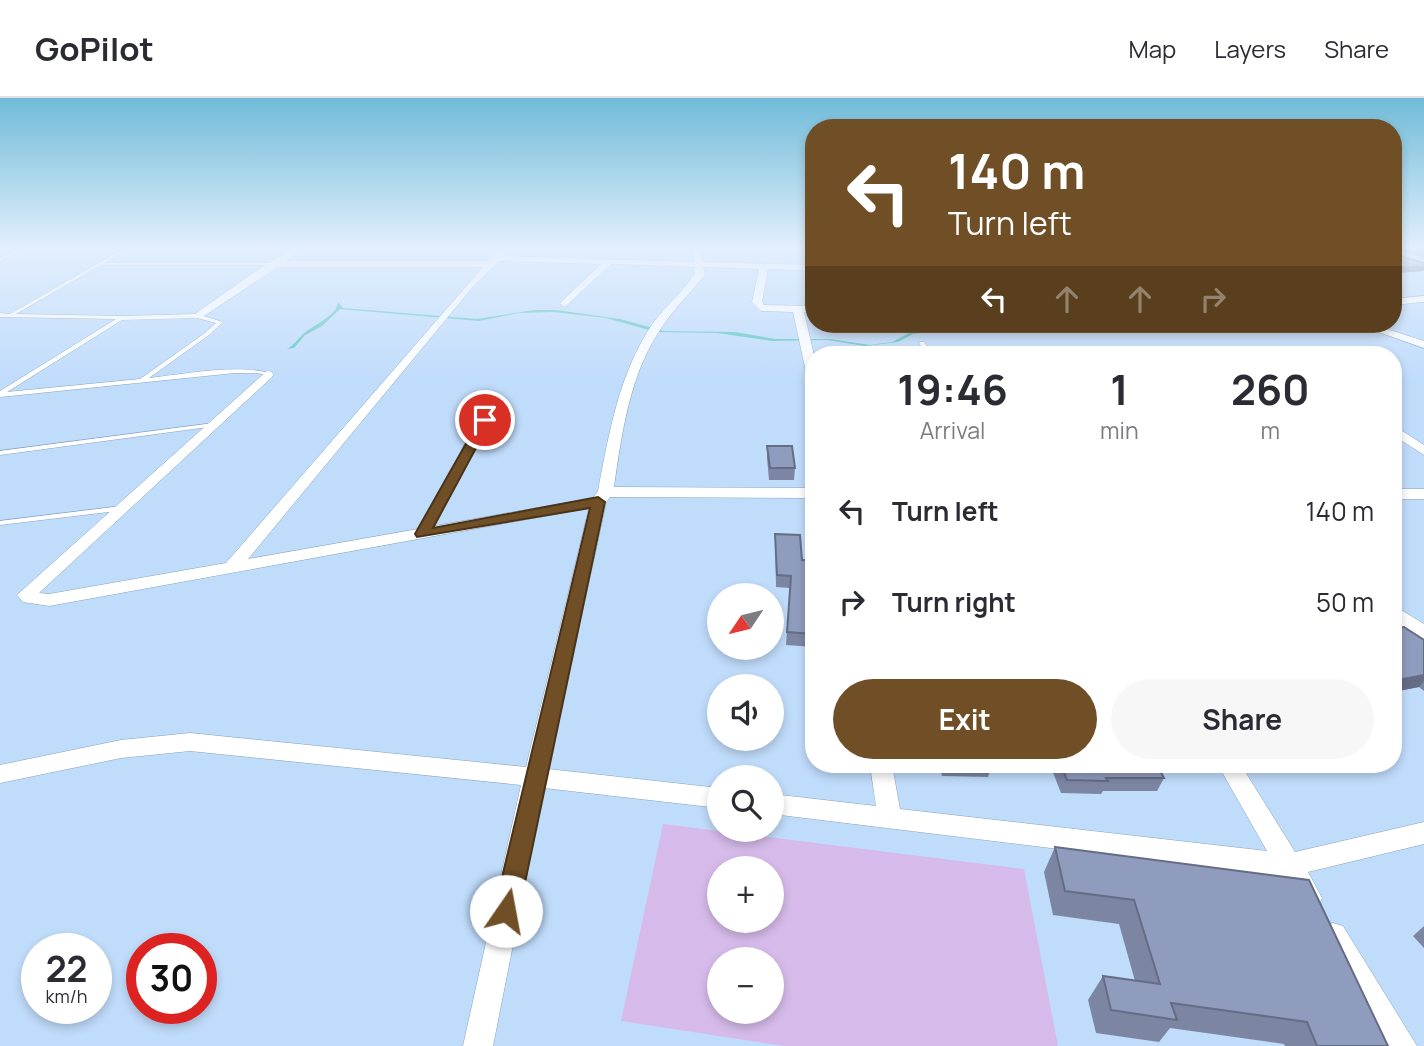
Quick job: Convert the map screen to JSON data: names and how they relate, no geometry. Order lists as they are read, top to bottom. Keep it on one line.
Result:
{"north":"bottom left","page":{"header":"GoPilot","nav":["Map","Layers","Share"],"turn":["140 m","Turn left"],"eta":["19:46","Arrival","1","min","260","m"],"list":[{"name":"Turn left","value":"140 m"},{"name":"Turn right","value":"50 m"}],"map_buttons":["+","−"],"buttons":["Exit","Share"],"speed":"22 km/h","limit":"30"}}
